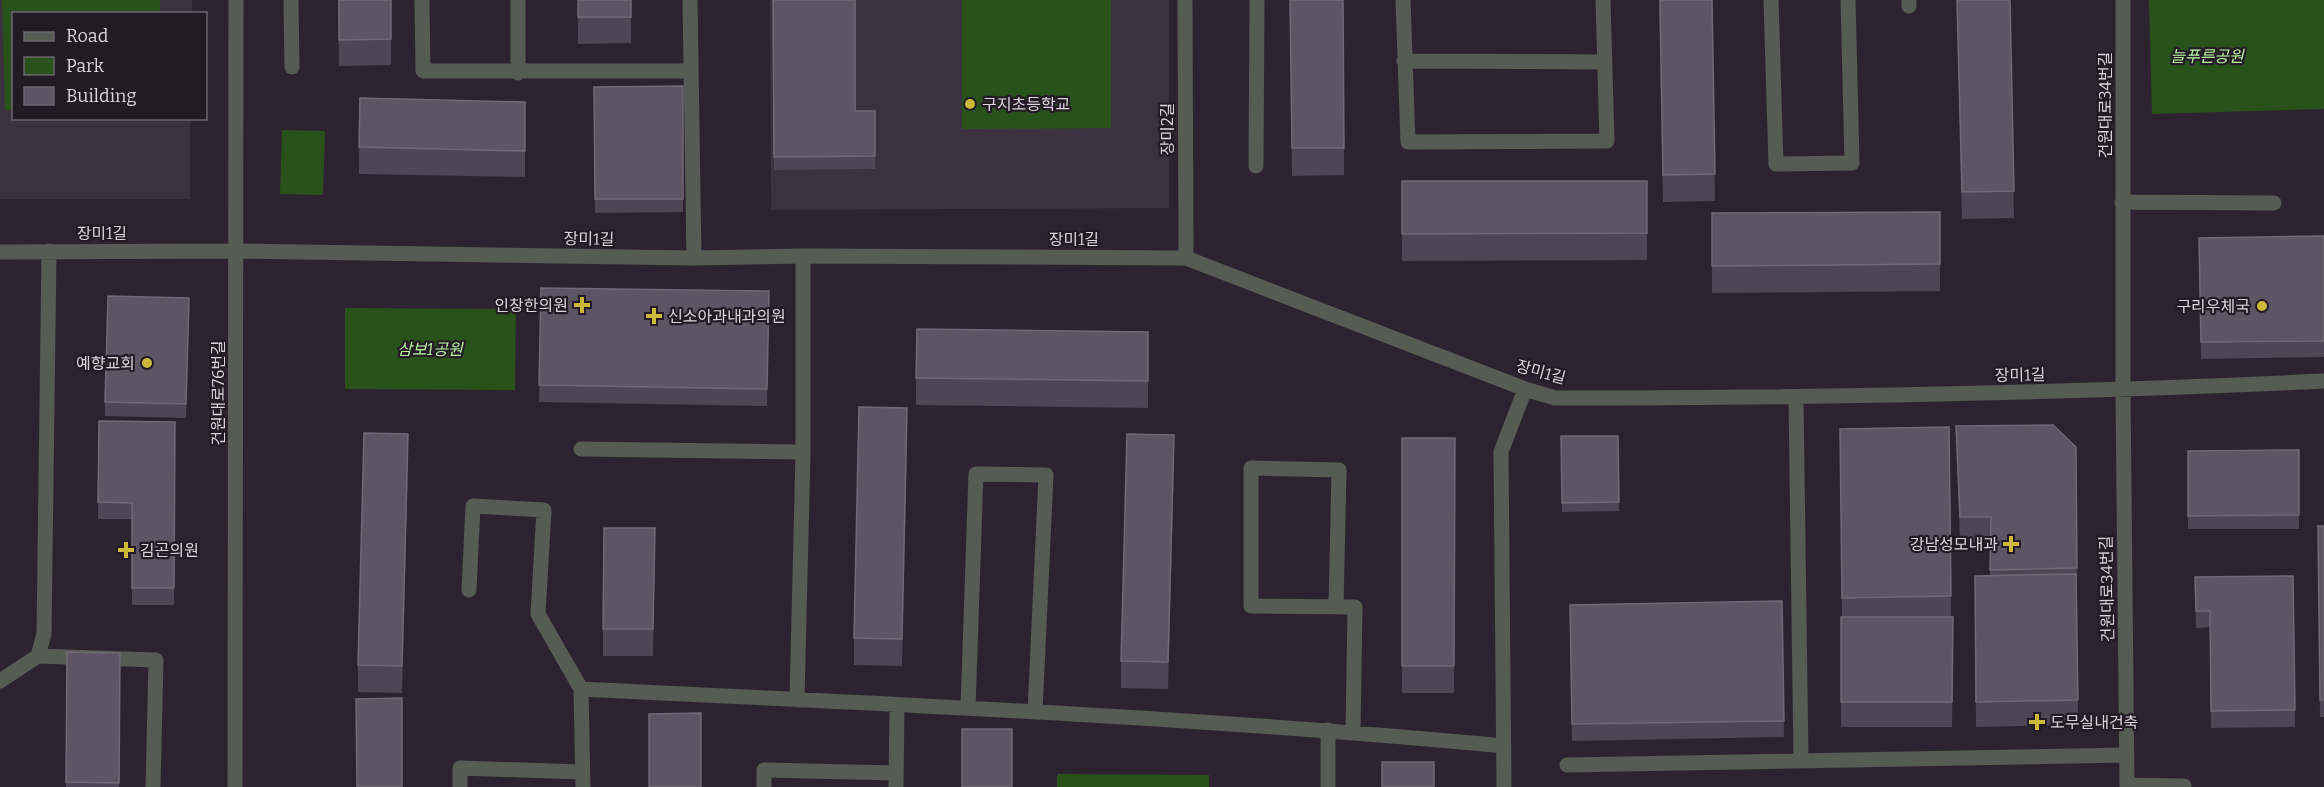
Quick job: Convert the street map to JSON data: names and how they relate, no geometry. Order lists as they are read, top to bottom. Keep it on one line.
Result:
{"streets":{"street":["건원대로34번길","장미2길","장미1길","건원대로76번길"]},"crossings":[["건원대로34번길","장미1길"],["장미2길","장미1길"],["장미1길","건원대로76번길"]],"parks":["늘푸른공원","삼보1공원"],"places":{"other":["구지초등학교","구리우체국","예향교회"],"health":["인창한의원","신소아과내과의원","강남성모내과","김곤의원","도무실내건축"]},"legend":["Road","Park","Building"]}
